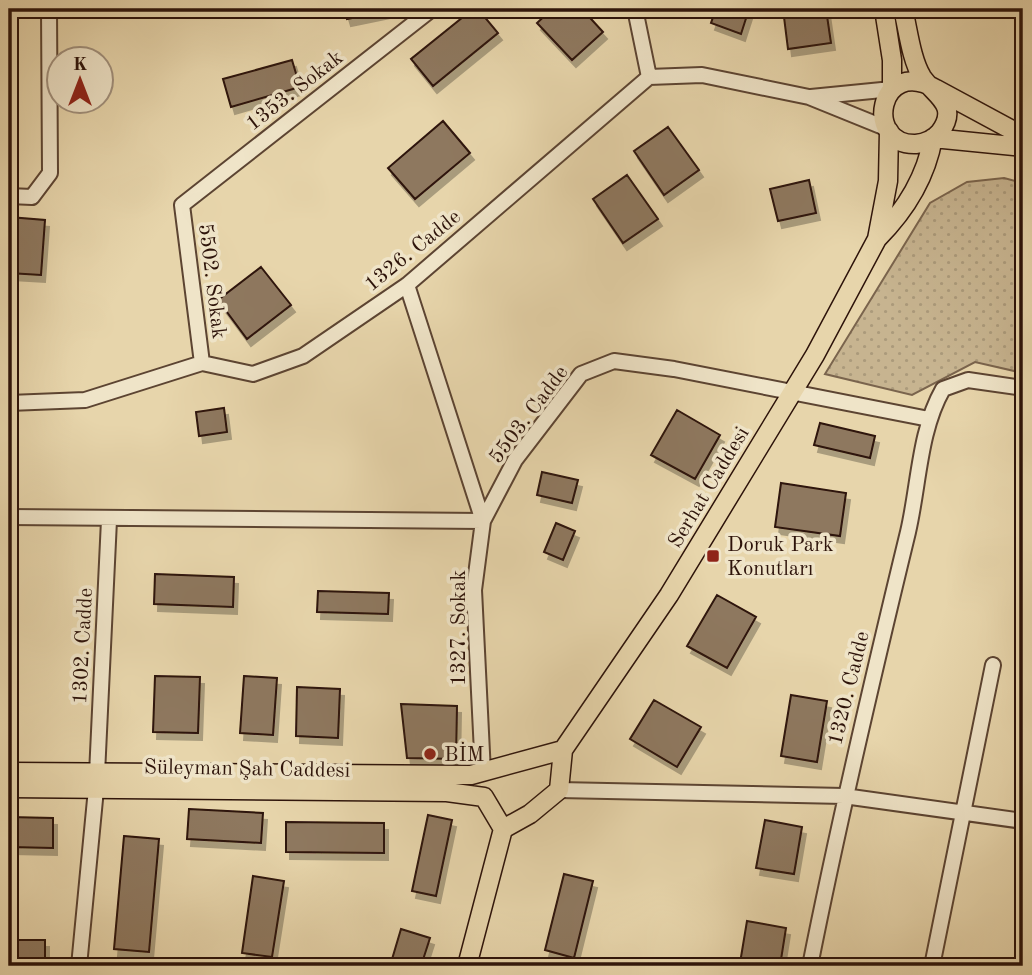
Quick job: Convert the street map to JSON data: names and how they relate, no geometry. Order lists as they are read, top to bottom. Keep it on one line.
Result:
{"streets":{"main road":["Serhat Caddesi","Süleyman Şah Caddesi"],"street":["1353. Sokak","1326. Cadde","5502. Sokak","5503. Cadde","1327. Sokak","1302. Cadde","1320. Cadde"]},"crossings":[["1353. Sokak","5502. Sokak"],["1326. Cadde","5502. Sokak"],["1326. Cadde","1327. Sokak"],["5503. Cadde","Serhat Caddesi"],["5503. Cadde","1327. Sokak"],["5503. Cadde","1320. Cadde"],["1327. Sokak","Süleyman Şah Caddesi"],["1302. Cadde","Süleyman Şah Caddesi"]],"places":{"transit":["Doruk Park Konutları"],"other":["BİM"]},"north":"top"}
